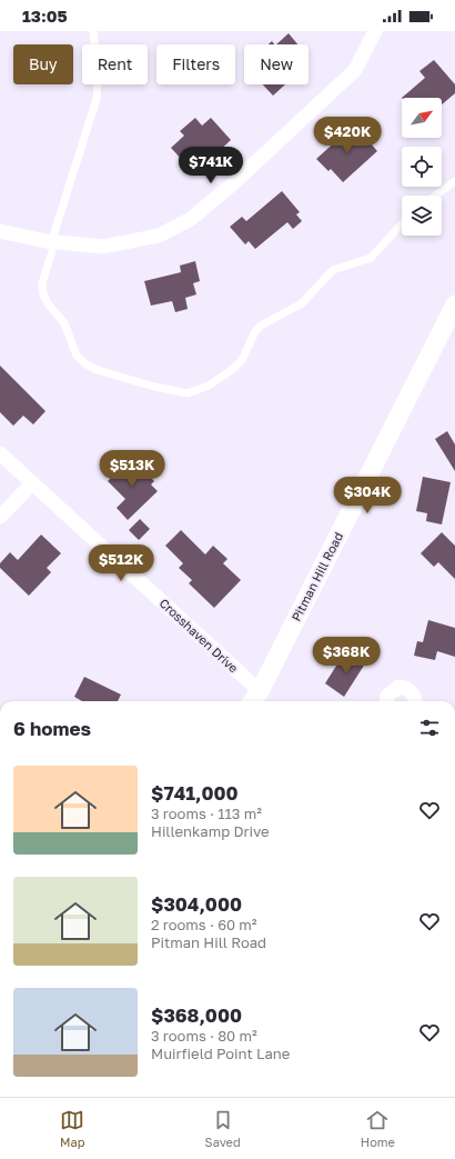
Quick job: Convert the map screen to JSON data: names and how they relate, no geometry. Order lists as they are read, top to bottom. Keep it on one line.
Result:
{"streets":{"street":["Pitman Hill Road","Crosshaven Drive"]},"crossings":[["Pitman Hill Road","Crosshaven Drive"]],"north":"top right","page":{"status":"13:05","chip":["Buy","Rent","Filters","New"],"price":["$420K","$741K","$513K","$304K","$512K","$368K"],"heading":"6 homes","list":[{"name":"$741,000","note":"3 rooms · 113 m² · Hillenkamp Drive"},{"name":"$304,000","note":"2 rooms · 60 m² · Pitman Hill Road"},{"name":"$368,000","note":"3 rooms · 80 m² · Muirfield Point Lane"}],"tabs":["Map","Saved","Home"]}}
